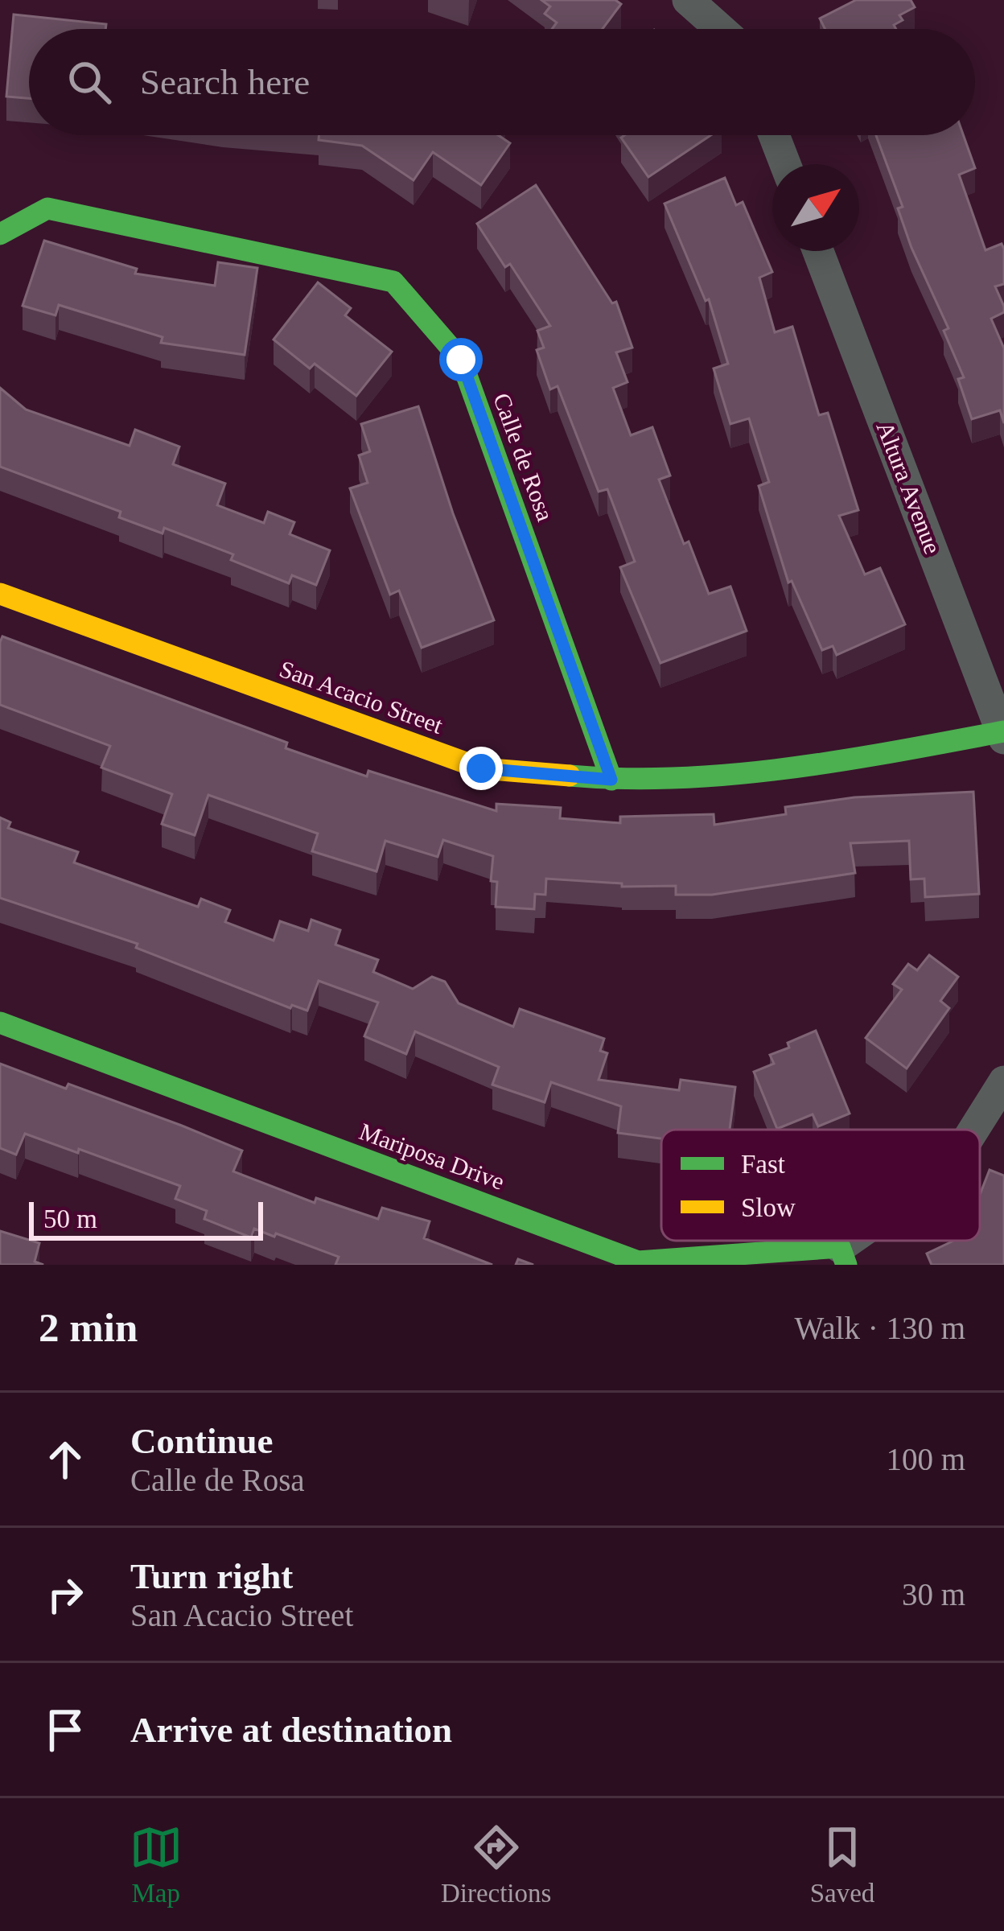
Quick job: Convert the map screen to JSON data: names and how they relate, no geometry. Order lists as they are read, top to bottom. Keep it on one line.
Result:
{"streets":{"street":["Calle de Rosa","Altura Avenue","San Acacio Street","Mariposa Drive"]},"crossings":[["Calle de Rosa","San Acacio Street"],["Altura Avenue","San Acacio Street"]],"legend":["Fast","Slow"],"scale_bar":"50 m","north":"top right","page":{"search":"Search here","scale":"50 m","heading":["2 min","Walk · 130 m"],"list":[["Continue","Calle de Rosa","100 m"],["Turn right","San Acacio Street","30 m"],"Arrive at destination"],"nav":["Map","Directions","Saved"]}}
